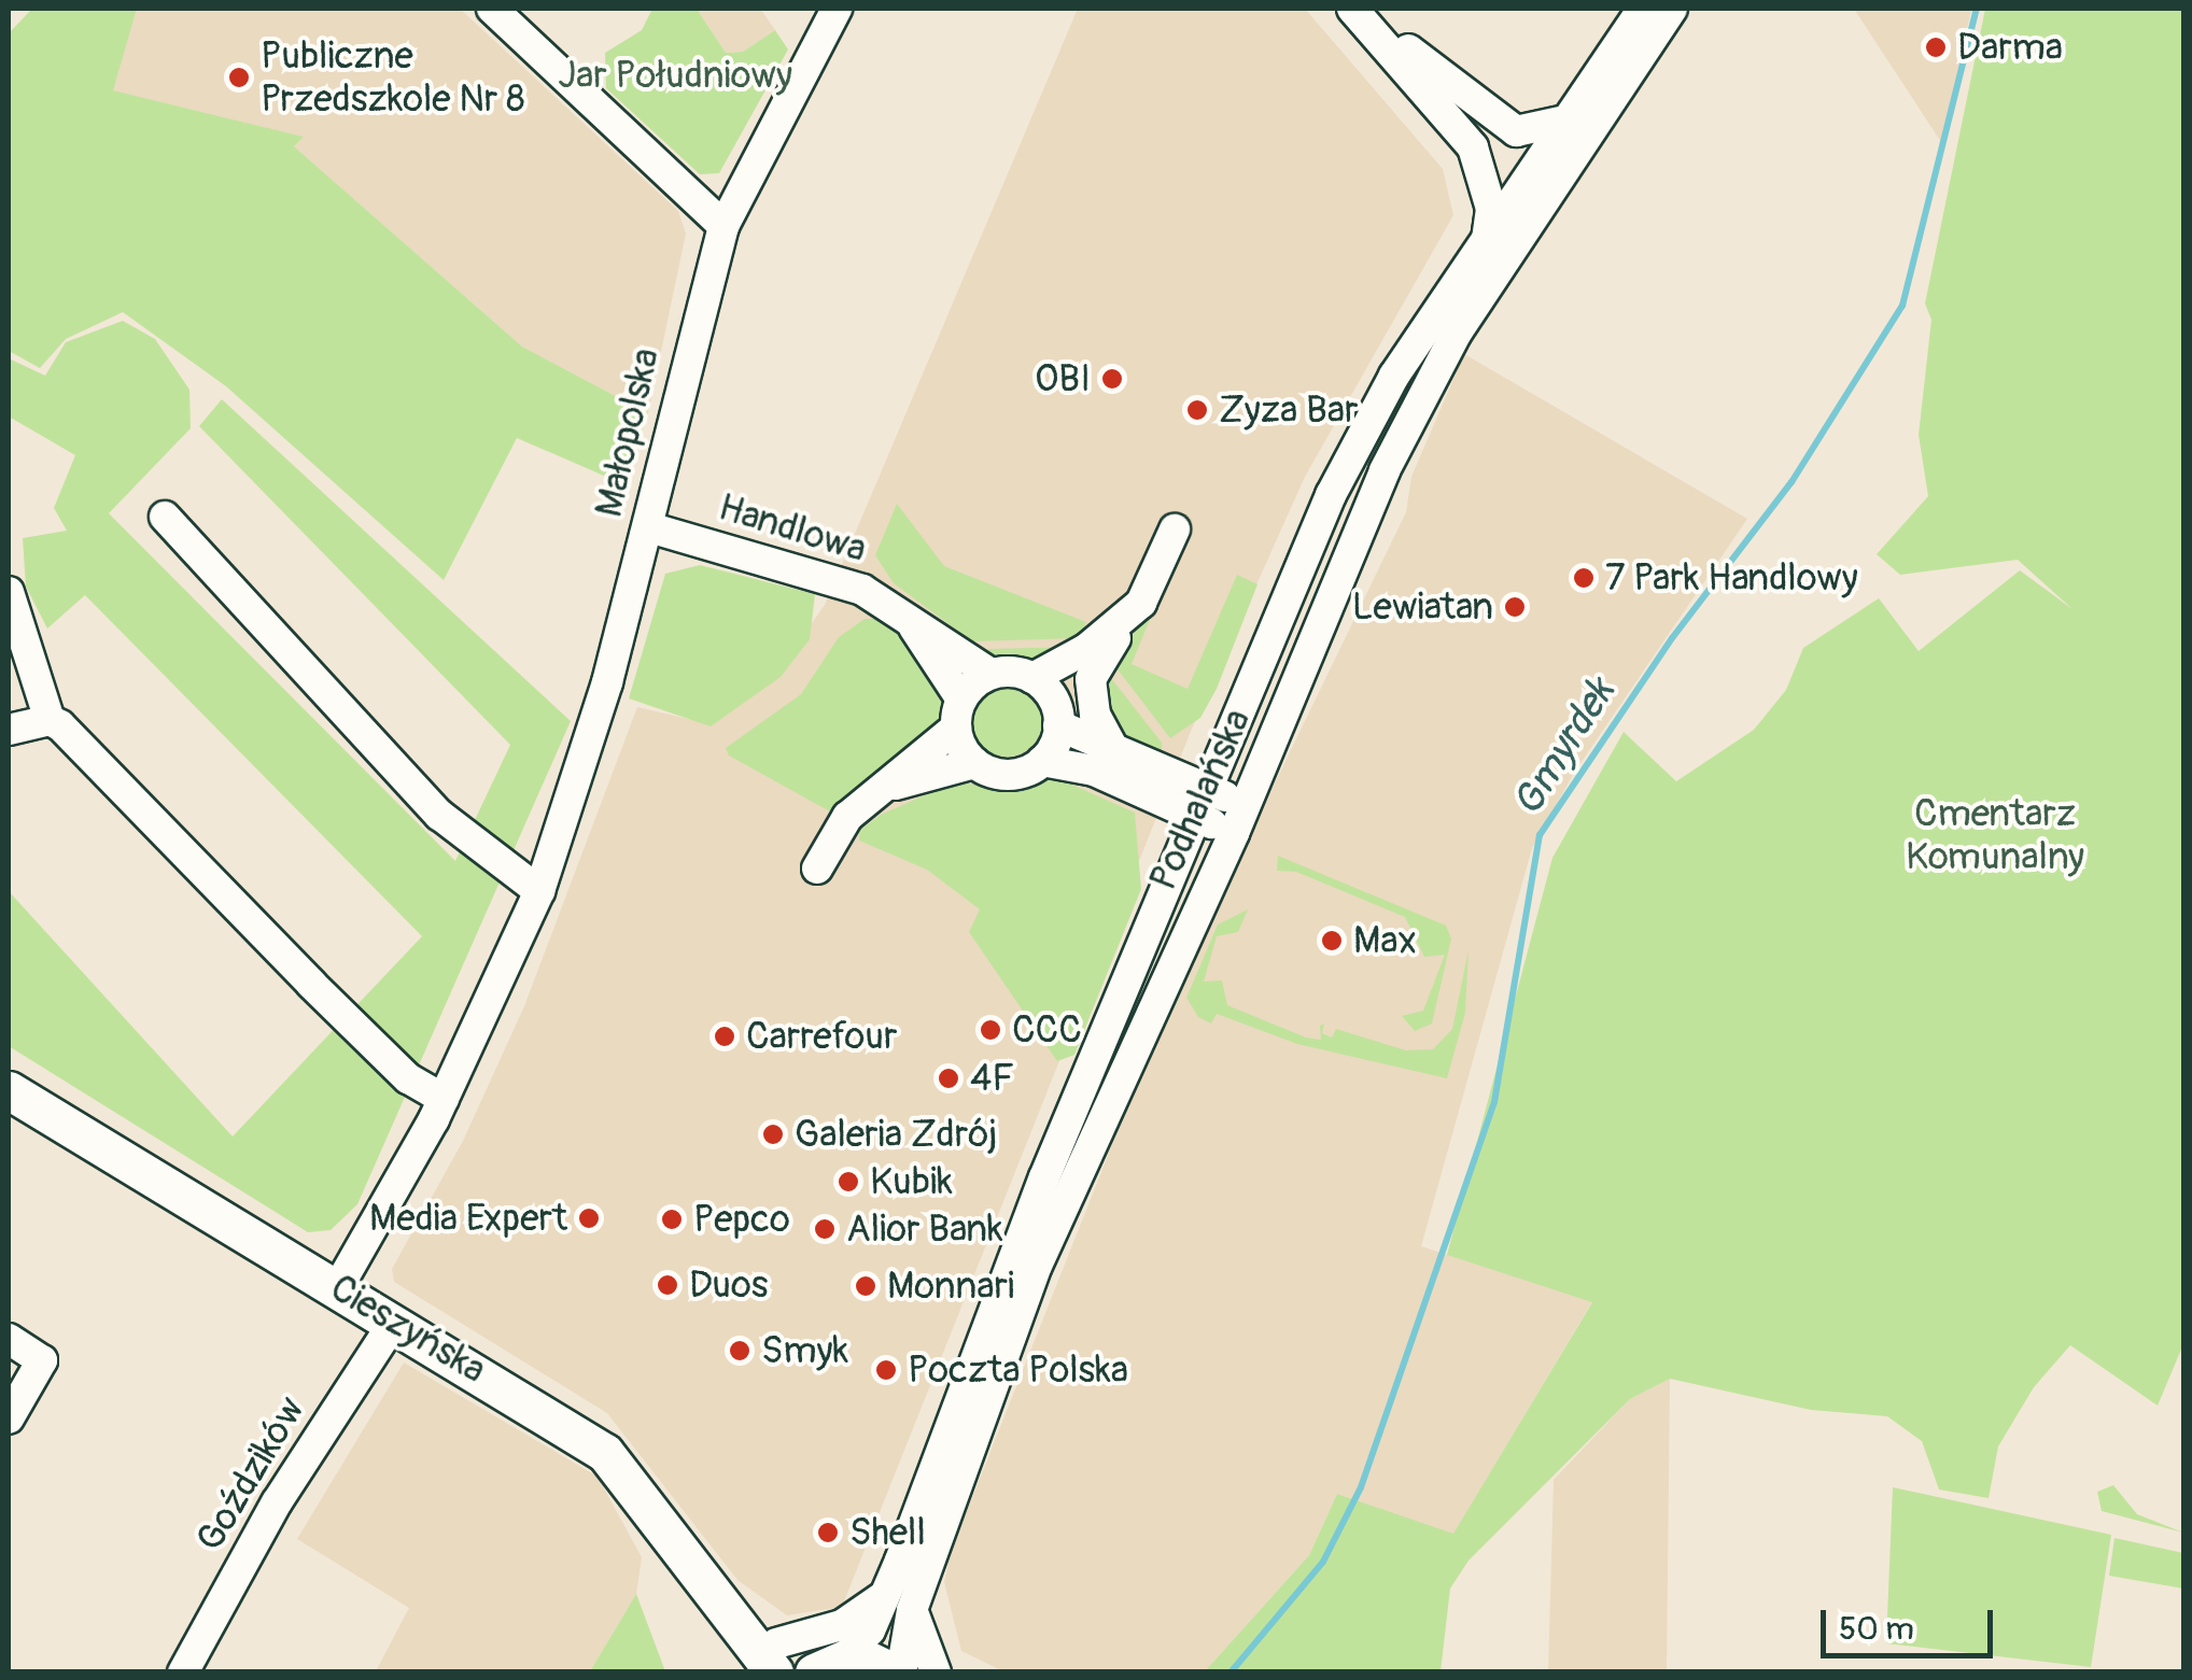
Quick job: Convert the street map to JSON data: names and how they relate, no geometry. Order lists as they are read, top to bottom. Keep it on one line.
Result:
{"streets":{"main road":["Cieszyńska"],"street":["Małopolska","Handlowa","Podhalańska","Goździków"]},"crossings":[["Małopolska","Handlowa"],["Małopolska","Cieszyńska"],["Podhalańska","Cieszyńska"],["Cieszyńska","Goździków"]],"water":["Gmyrdek"],"parks":["Jar Południowy","Cmentarz Komunalny"],"places":["Darma","Publiczne Przedszkole Nr 8","OBI","Zyza Bar","7 Park Handlowy","Lewiatan","Max","CCC","Carrefour","4F","Galeria Zdrój","Kubik","Media Expert","Pepco","Alior Bank","Duos","Monnari","Smyk","Poczta Polska","Shell"],"scale_bar":"50 m"}
